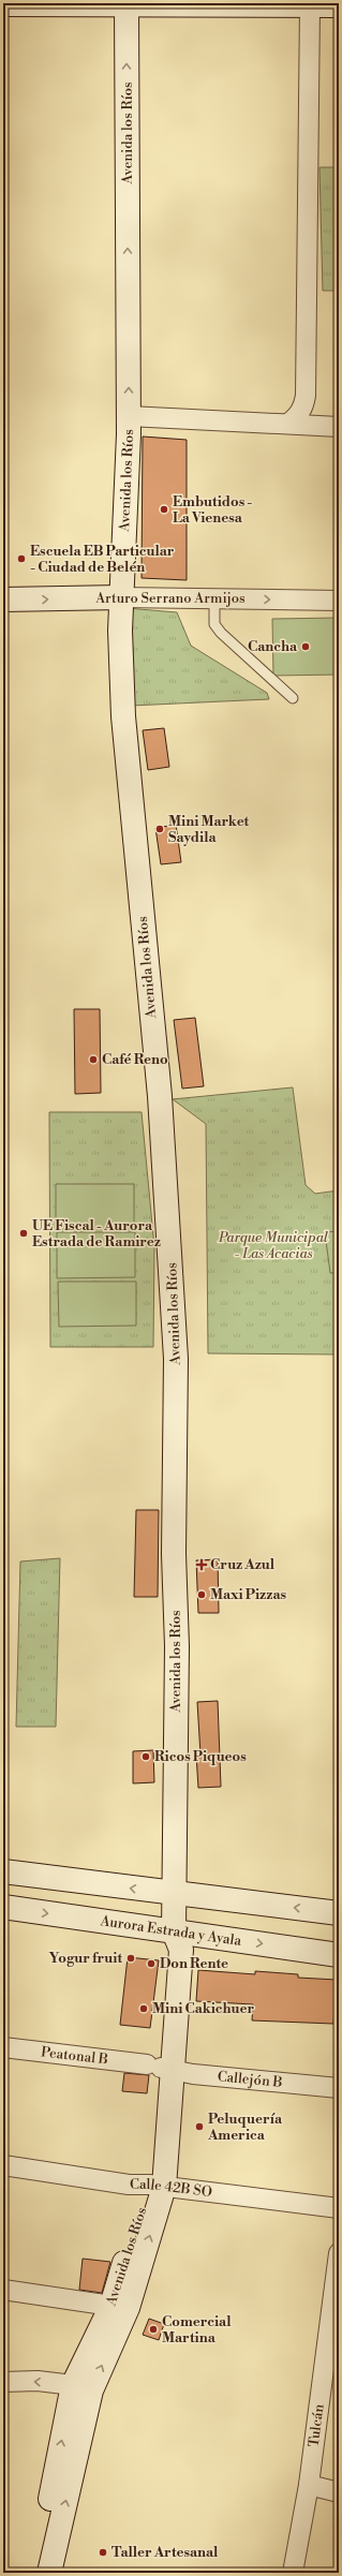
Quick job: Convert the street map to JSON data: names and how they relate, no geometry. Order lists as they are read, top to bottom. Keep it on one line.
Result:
{"streets":{"street":["Avenida los Ríos","Arturo Serrano Armijos","Aurora Estrada y Ayala","Peatonal B","Callejón B","Calle 42B SO","Tulcán"]},"crossings":[["Avenida los Ríos","Arturo Serrano Armijos"],["Avenida los Ríos","Aurora Estrada y Ayala"],["Avenida los Ríos","Peatonal B"],["Avenida los Ríos","Callejón B"],["Avenida los Ríos","Calle 42B SO"],["Peatonal B","Callejón B"]],"one_way":["Arturo Serrano Armijos"],"parks":["Parque Municipal - Las Acacias"],"places":{"other":["Embutidos - La Vienesa","Escuela EB Particular - Ciudad de Belén","Cancha","Mini Market Saydila","Café Reno","UE Fiscal - Aurora Estrada de Ramirez","Maxi Pizzas","Ricos Piqueos","Yogur fruit","Don Rente","Mini Cakichuer","Peluquería America","Comercial Martina","Taller Artesanal"],"health":["Cruz Azul"]}}
